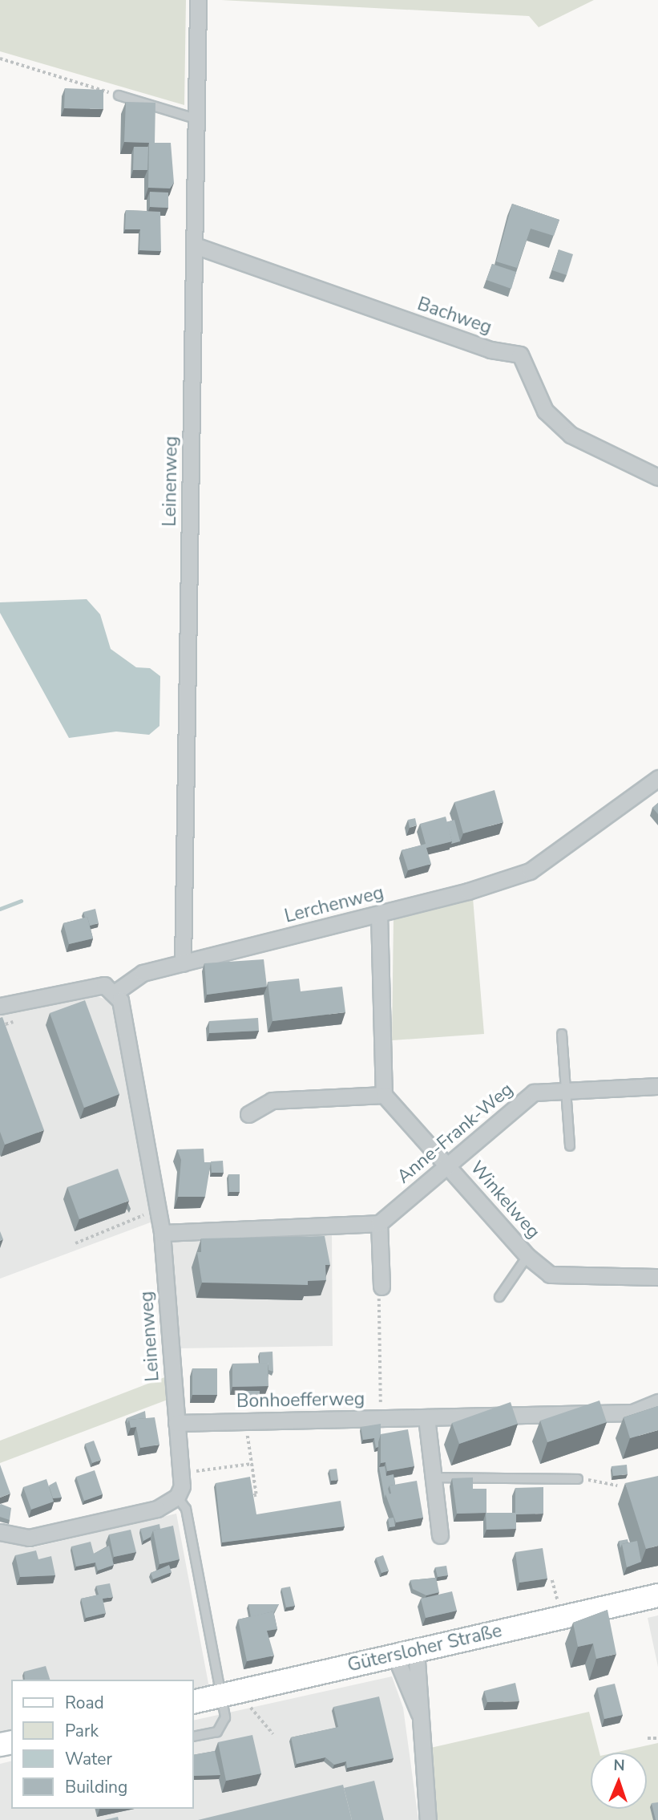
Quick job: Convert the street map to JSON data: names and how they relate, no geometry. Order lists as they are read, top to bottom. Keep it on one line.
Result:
{"streets":{"main road":["Gütersloher Straße"],"street":["Bachweg","Leinenweg","Lerchenweg","Anne-Frank-Weg","Winkelweg","Bonhoefferweg"]},"crossings":[["Bachweg","Leinenweg"],["Leinenweg","Lerchenweg"],["Leinenweg","Bonhoefferweg"],["Anne-Frank-Weg","Winkelweg"]],"legend":["Road","Park","Water","Building"],"north":"top"}
